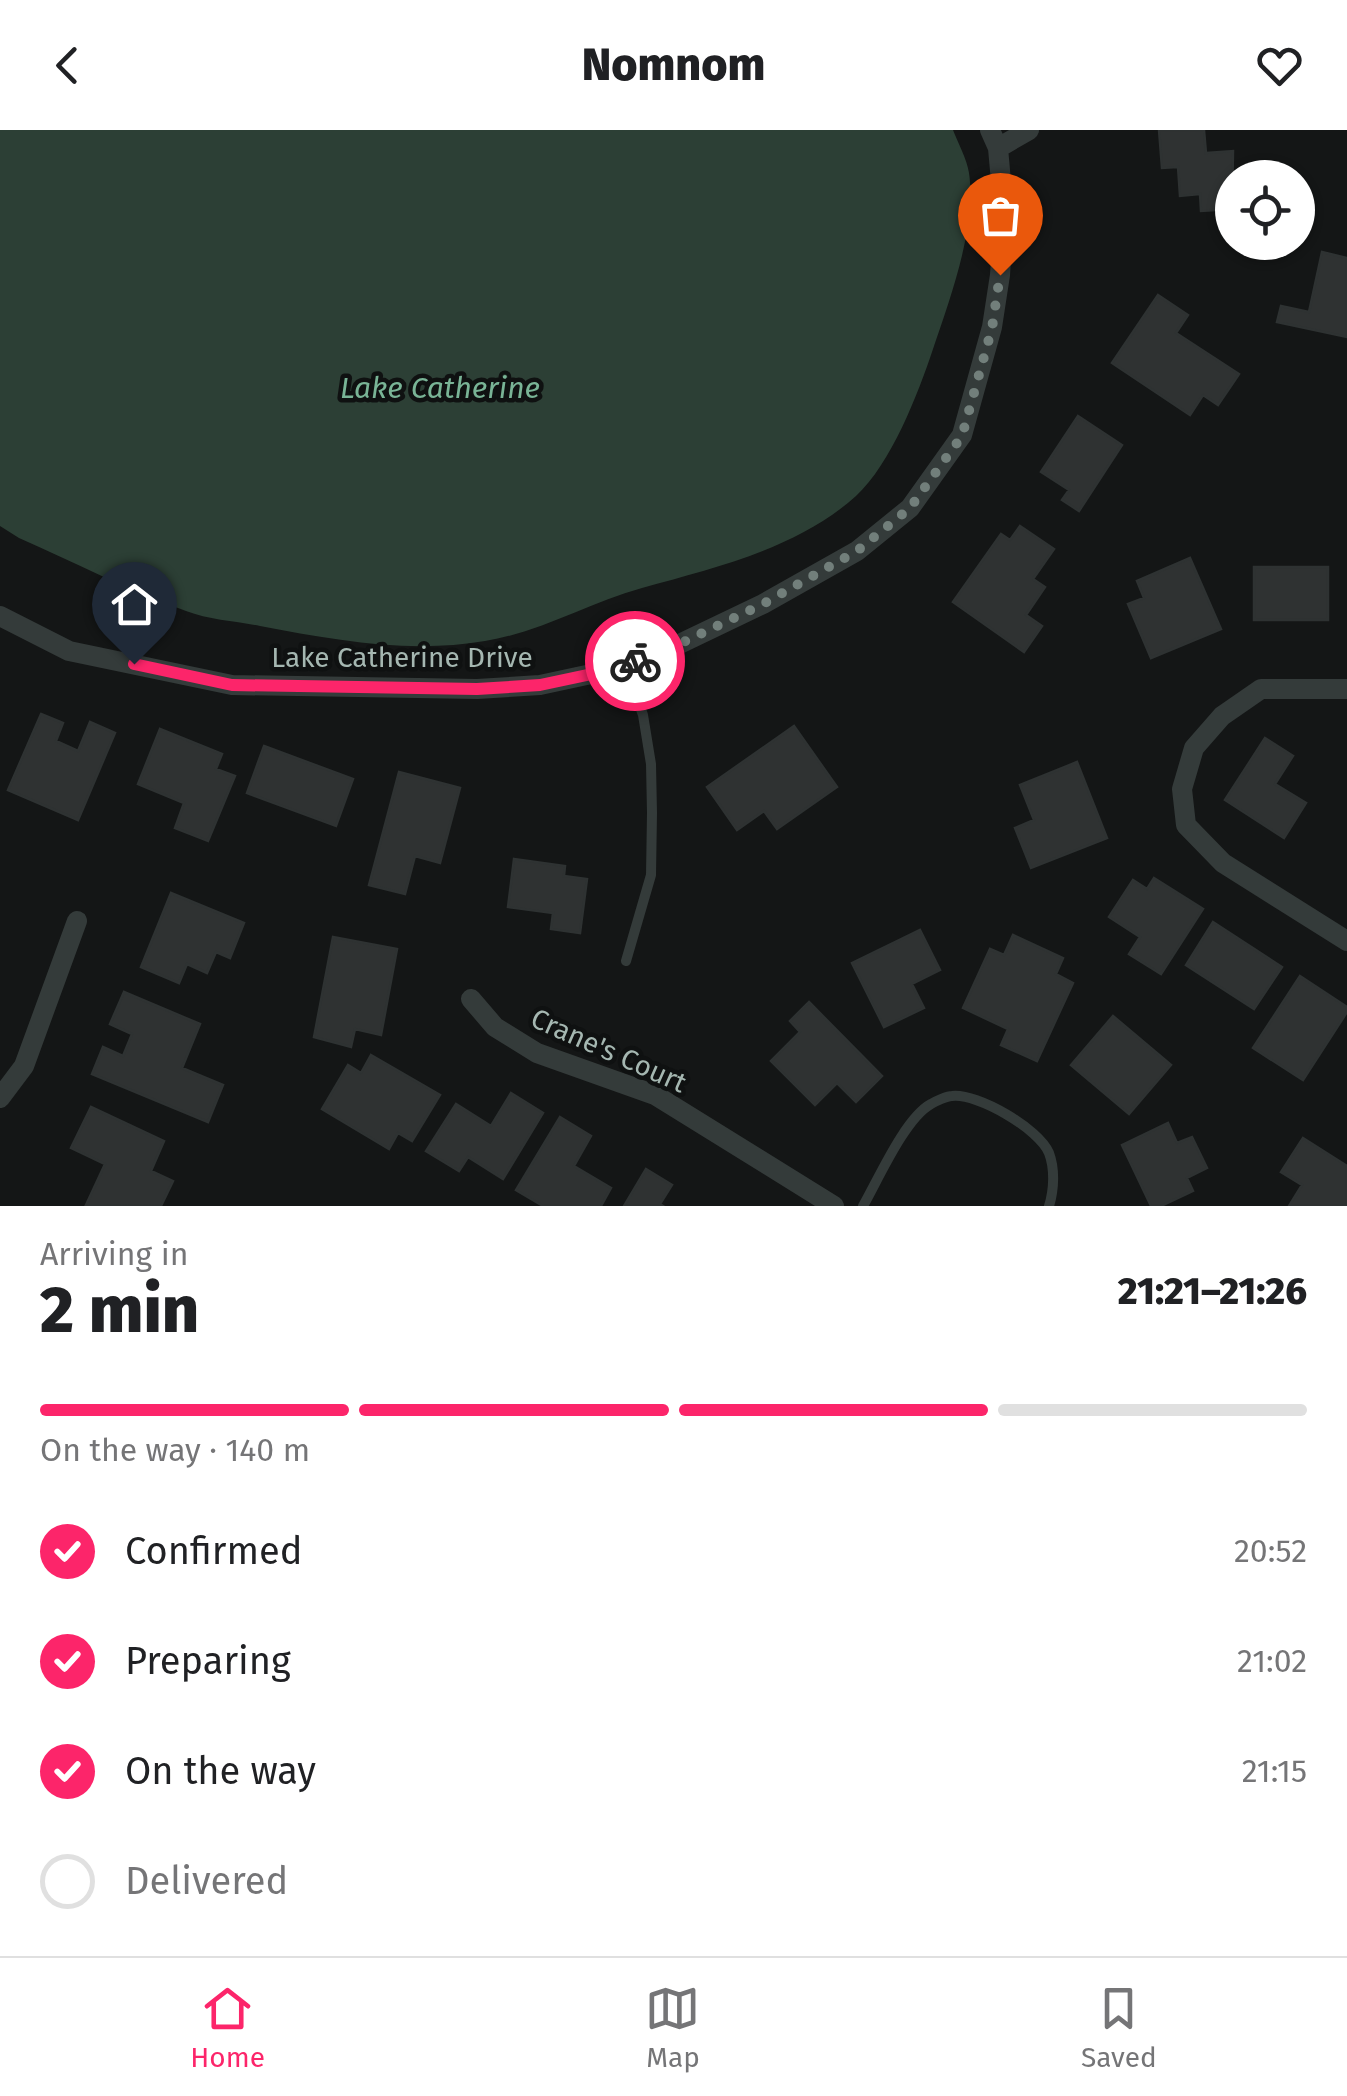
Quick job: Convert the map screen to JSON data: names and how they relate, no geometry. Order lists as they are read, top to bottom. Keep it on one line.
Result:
{"streets":{"street":["Lake Catherine Drive","Crane's Court"]},"water":["Lake Catherine"],"page":{"header":"Nomnom","heading":["2 min","Arriving in","21:21–21:26"],"bar":"On the way · 140 m","list":[["Confirmed","20:52"],["Preparing","21:02"],["On the way","21:15"],"Delivered"],"tabs":["Home","Map","Saved"]}}
